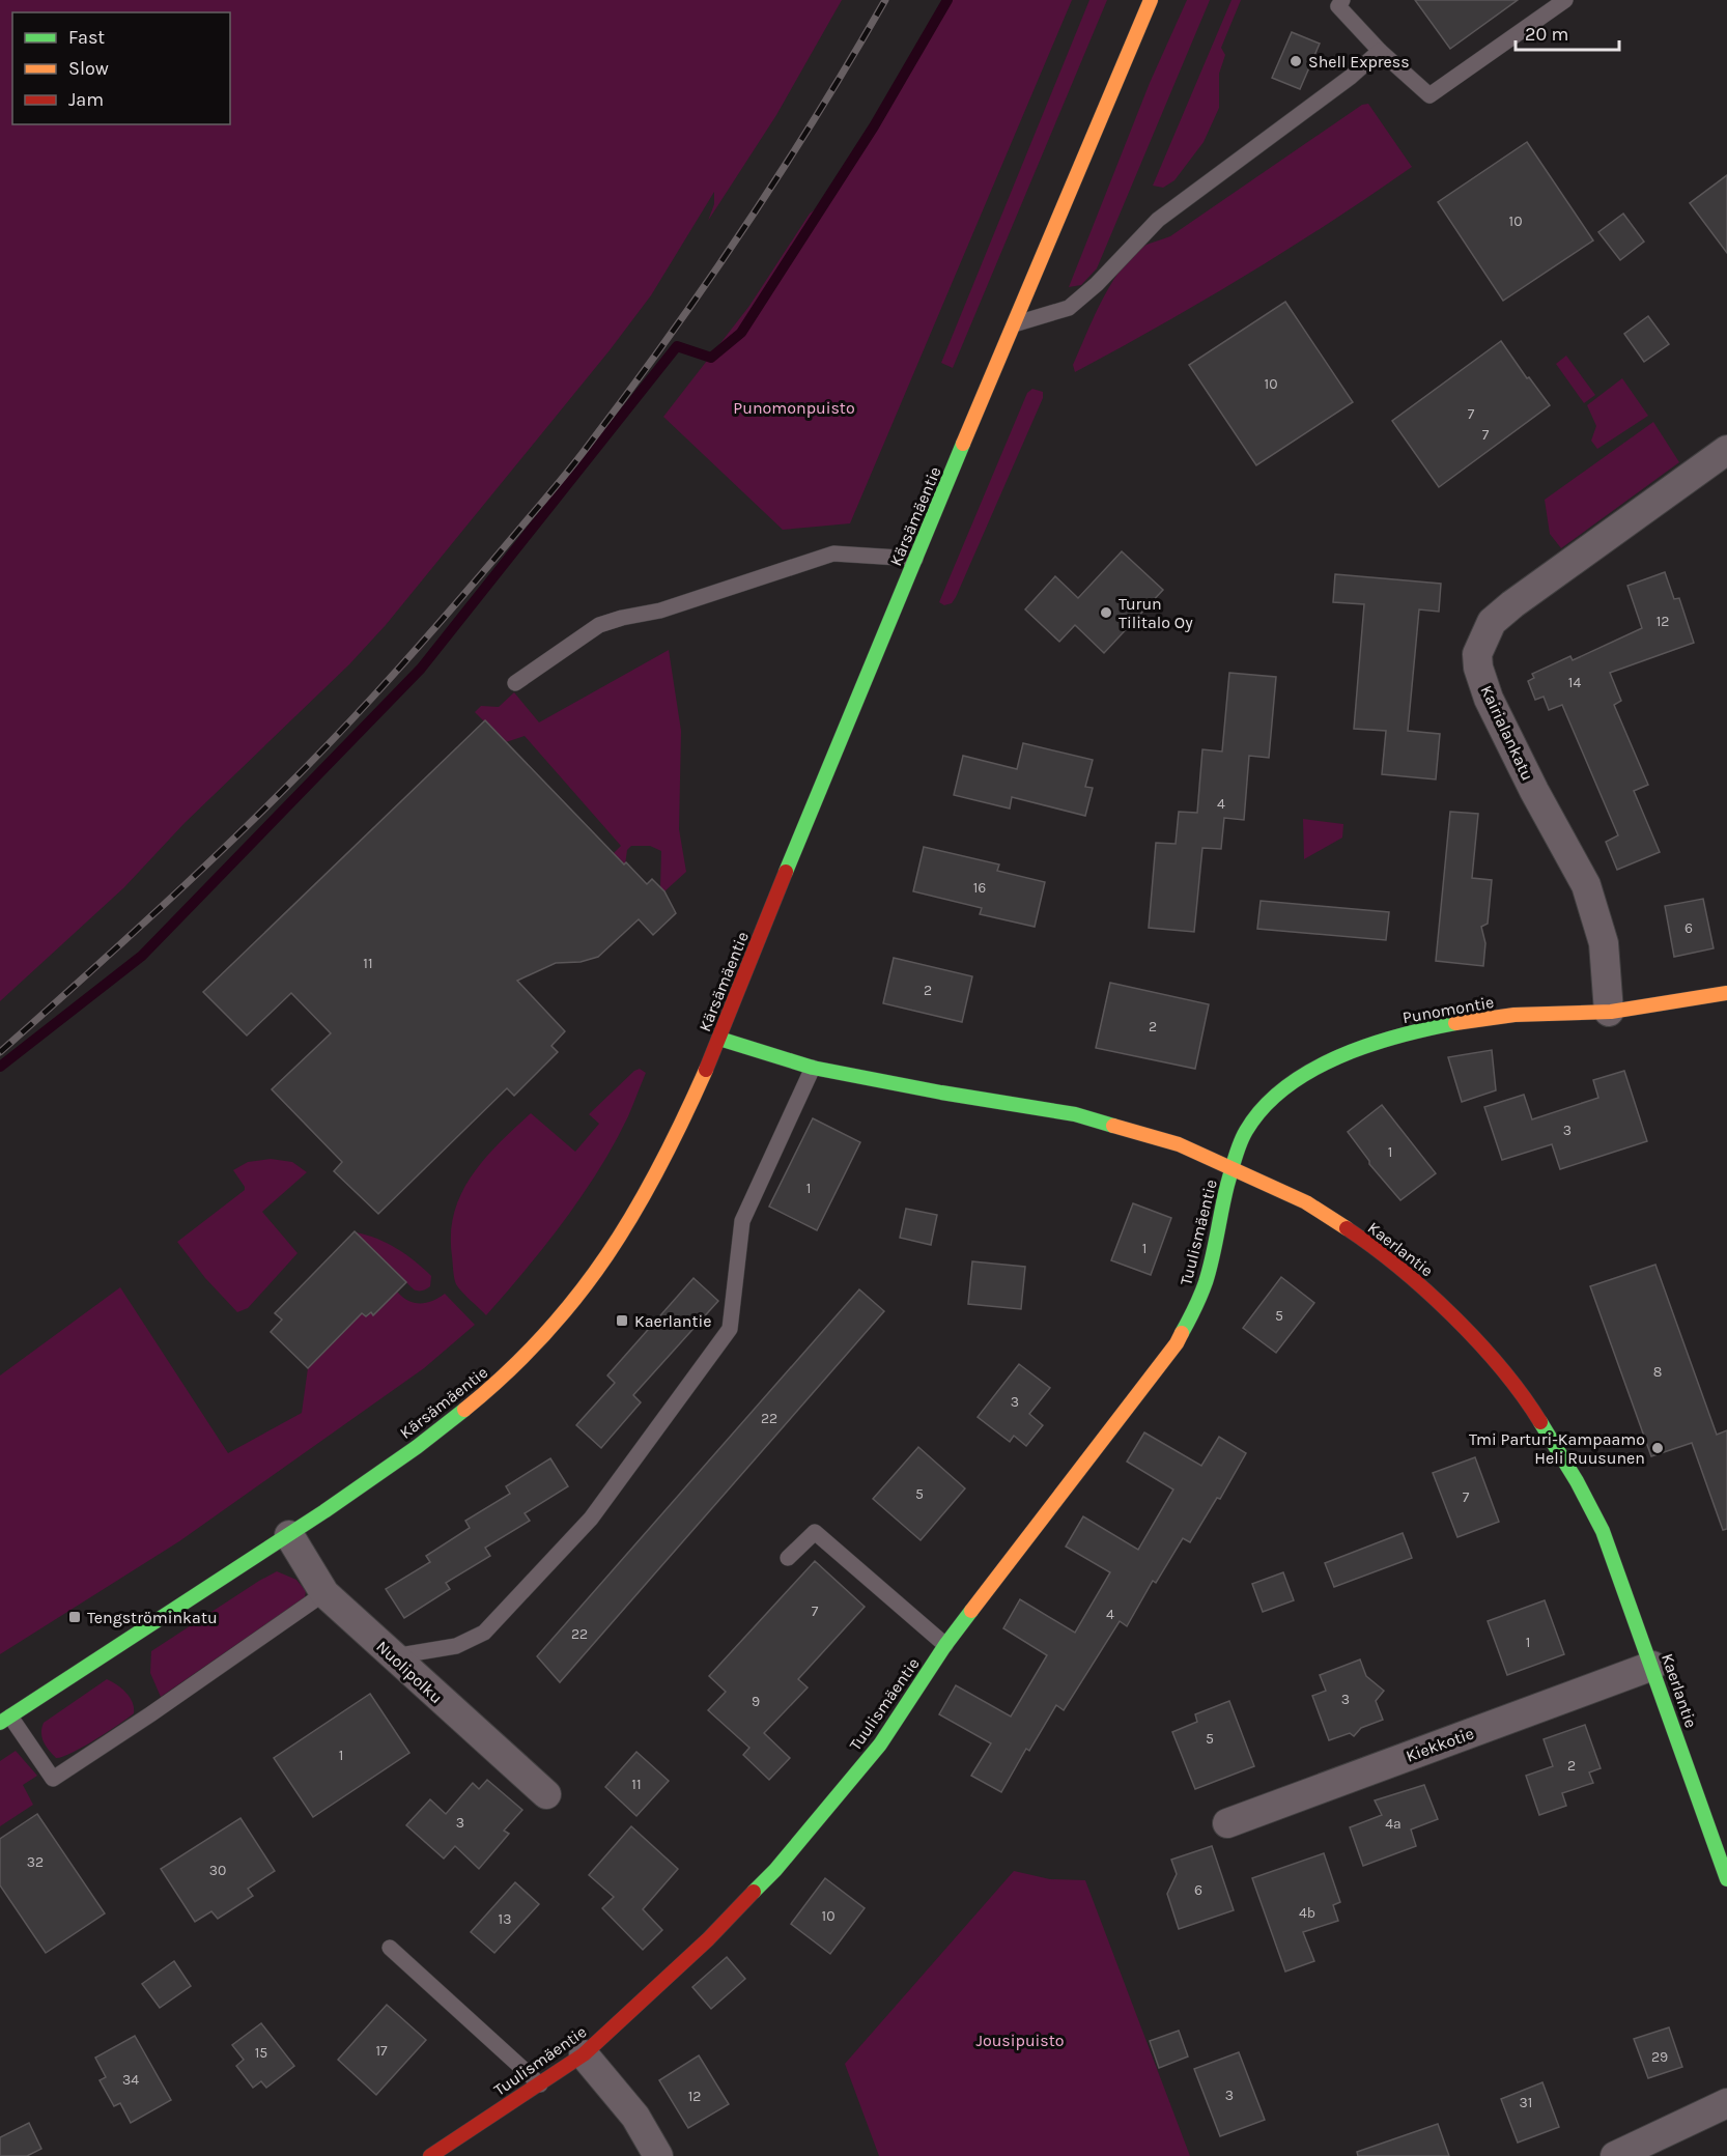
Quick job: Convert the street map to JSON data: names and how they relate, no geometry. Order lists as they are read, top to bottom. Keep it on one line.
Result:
{"streets":{"street":["Kärsämäentie","Kairialankatu","Punomontie","Tuulismäentie","Kaerlantie","Nuolipolku","Kiekkotie"]},"crossings":[["Kärsämäentie","Kaerlantie"],["Kärsämäentie","Nuolipolku"],["Kairialankatu","Punomontie"],["Punomontie","Tuulismäentie"],["Punomontie","Kaerlantie"],["Tuulismäentie","Kaerlantie"],["Kaerlantie","Kiekkotie"]],"parks":["Punomonpuisto","Jousipuisto"],"places":{"other":["Shell Express","Turun Tilitalo Oy","Tmi Parturi-Kampaamo Heli Ruusunen"],"transit":["Kaerlantie","Tengströminkatu"]},"house_numbers":["10","10","7","7","12","14","4","16","6","11","2","2","3","1","1","1","5","8","3","22","5","7","7","4","22","1","3","9","5","1","2","11","3","4a","32","30","6","4b","10","13","17","15","29","34","3","12","31"],"legend":["Fast","Slow","Jam"],"scale_bar":"20 m"}
